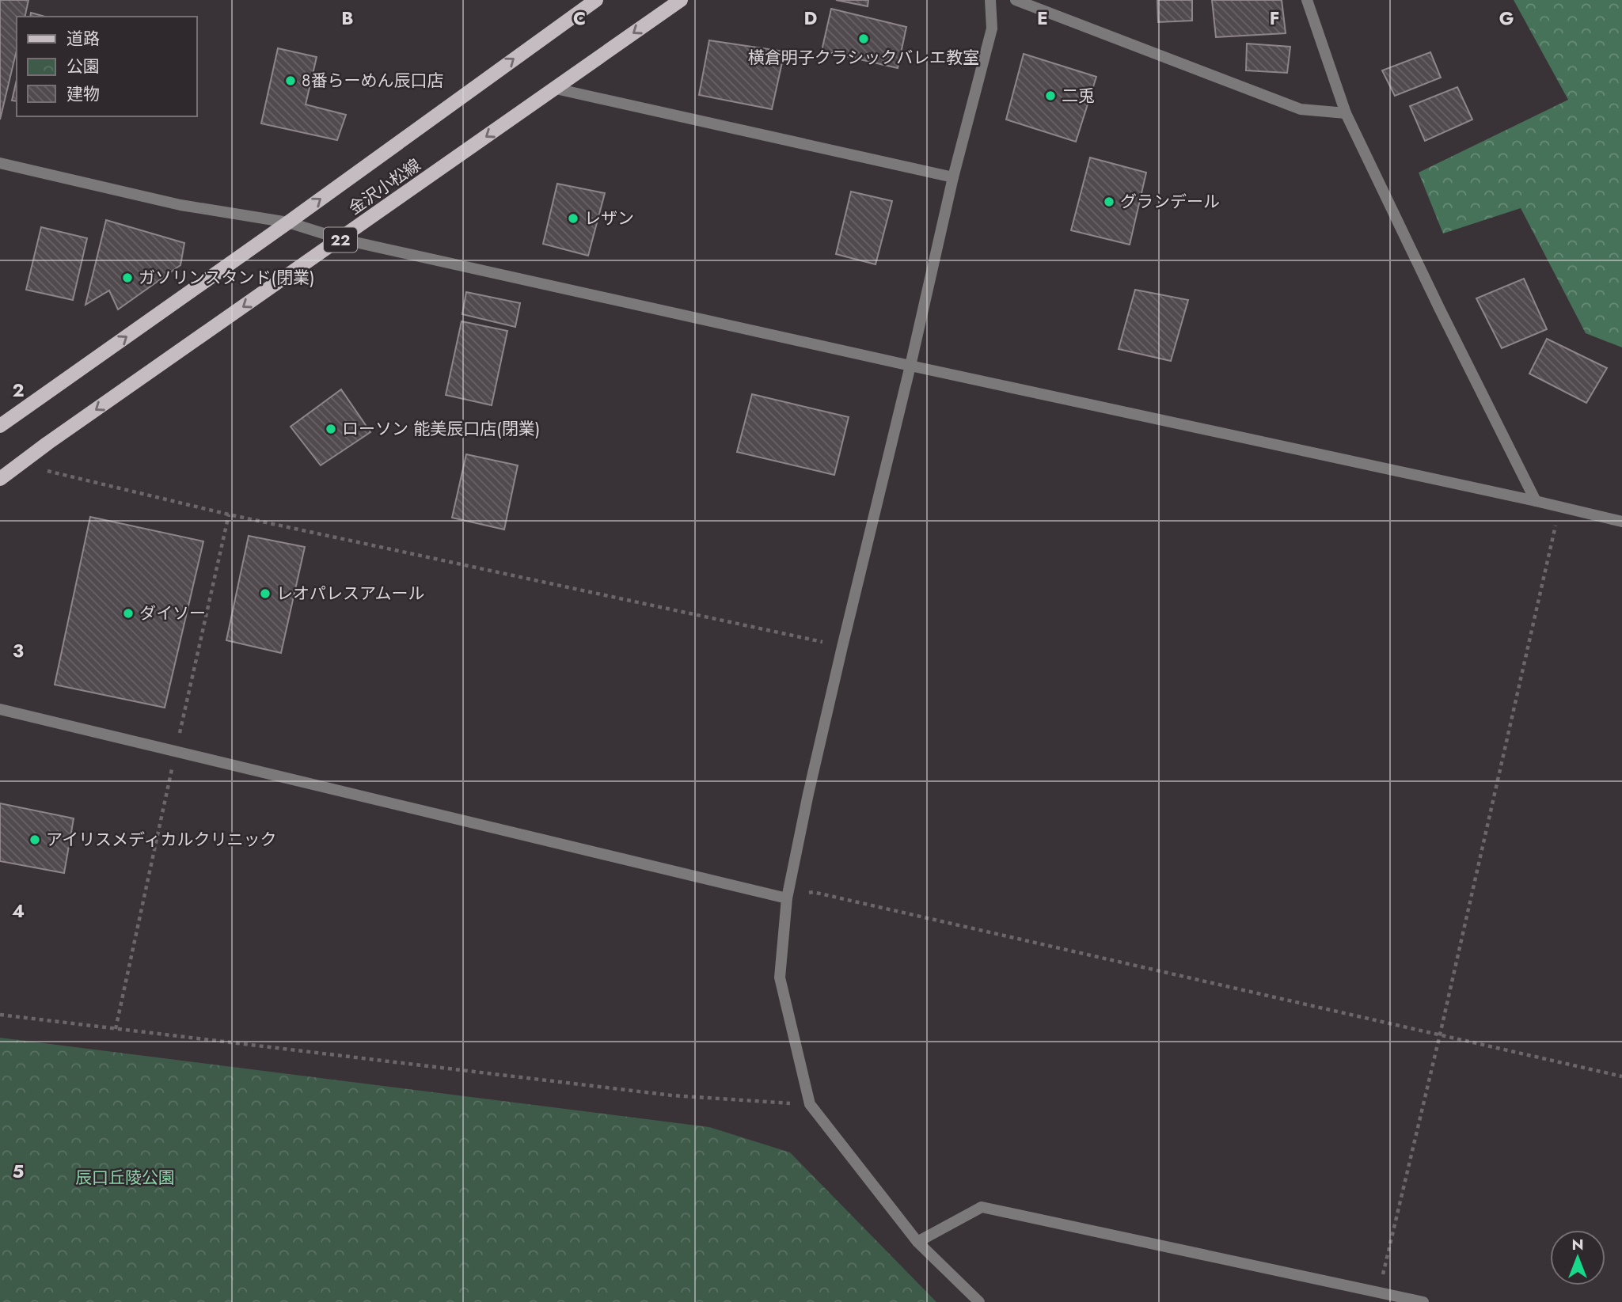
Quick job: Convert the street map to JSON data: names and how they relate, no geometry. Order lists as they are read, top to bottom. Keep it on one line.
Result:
{"streets":{"main road":["金沢小松線","22"]},"parks":["辰口丘陵公園"],"places":["横倉明子クラシックバレエ教室","8番らーめん辰口店","二兎","グランデール","レザン","ガソリンスタンド(閉業)","ローソン 能美辰口店(閉業)","レオパレスアムール","ダイソー","アイリスメディカルクリニック"],"legend":["道路","公園","建物"],"north":"top","grid":{"columns":["B","C","D","E","F","G"],"rows":["2","3","4","5"]}}
